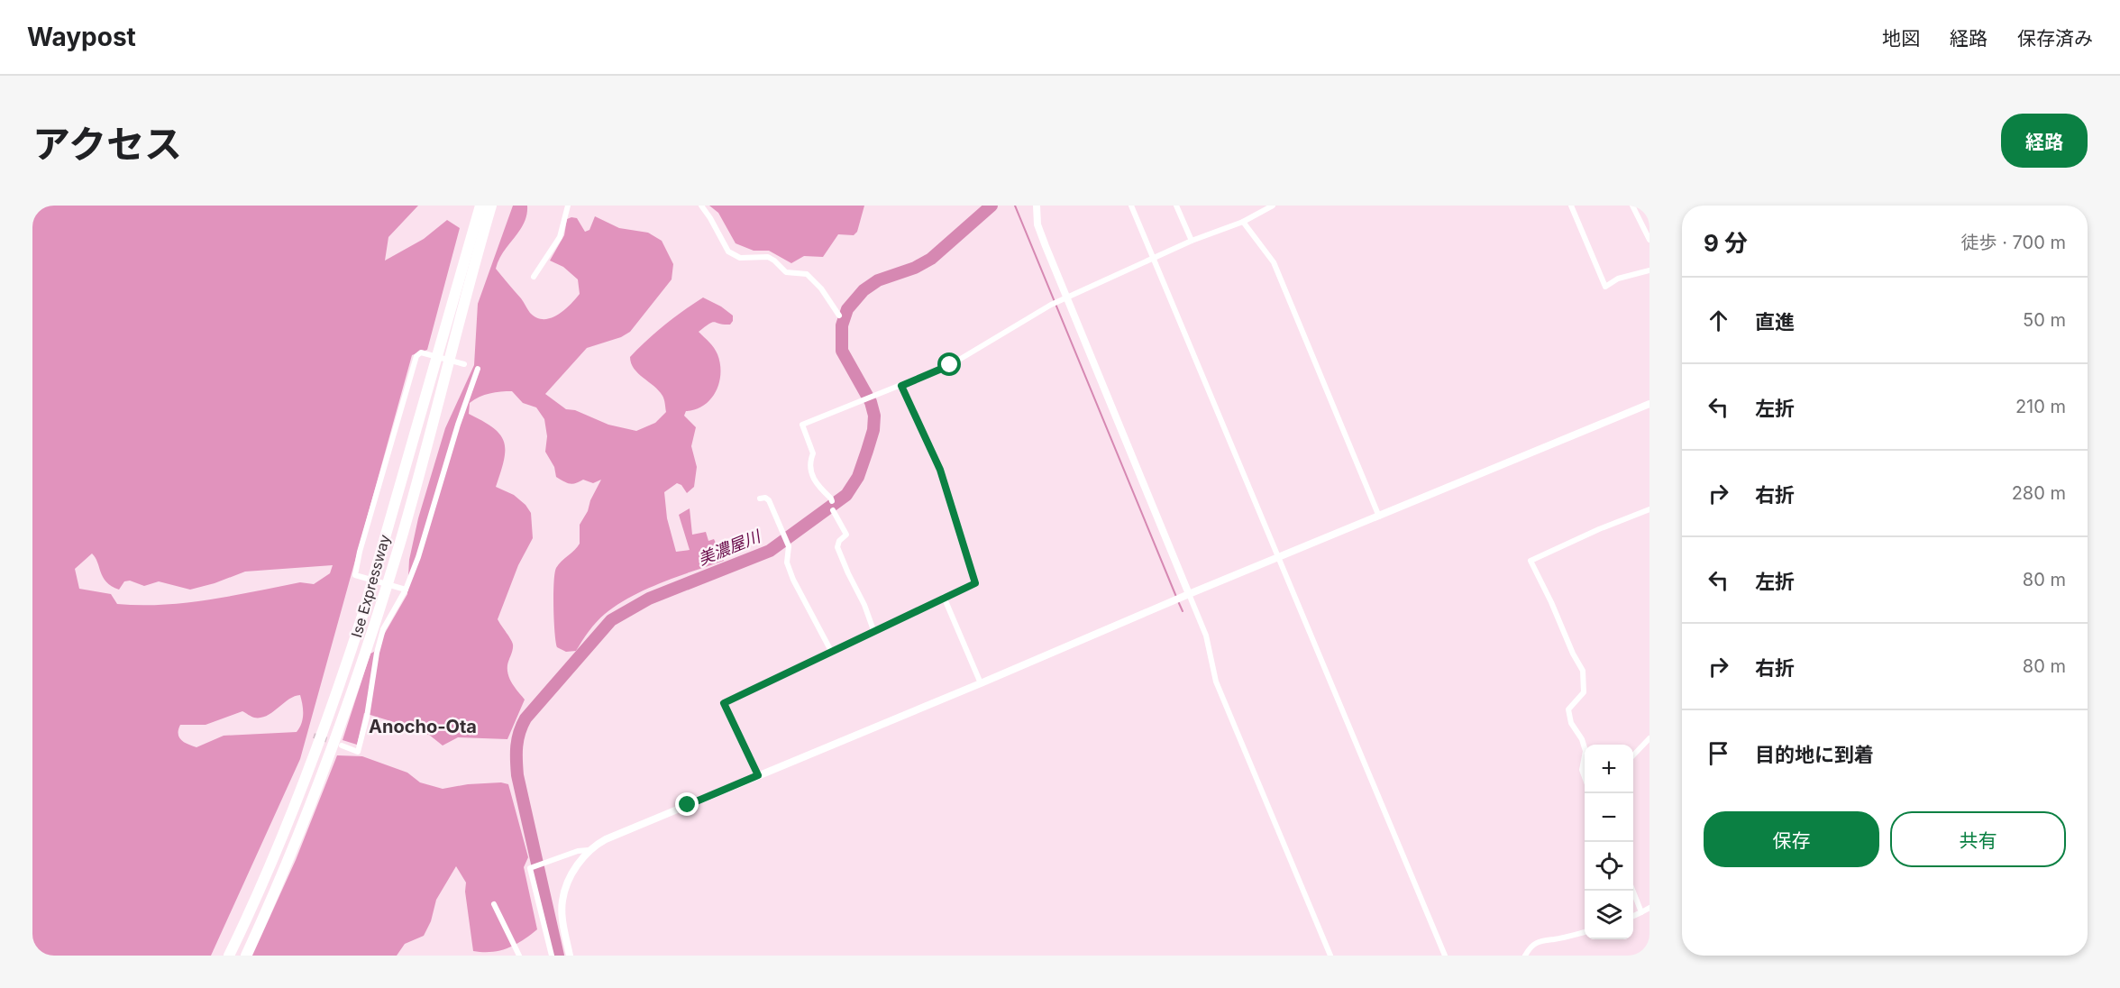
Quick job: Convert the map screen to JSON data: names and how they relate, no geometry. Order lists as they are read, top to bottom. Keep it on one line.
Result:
{"streets":{"highway":["Ise Expressway"]},"districts":["Anocho-Ota"],"water":["美濃屋川"],"page":{"header":"Waypost","nav":["地図","経路","保存済み"],"title":"アクセス","buttons":["経路",["保存","共有"]],"heading":["9 分","徒歩 · 700 m"],"list":[["直進","50 m"],["左折","210 m"],["右折","280 m"],["左折","80 m"],["右折","80 m"],"目的地に到着"],"map_buttons":["+","−"]}}
